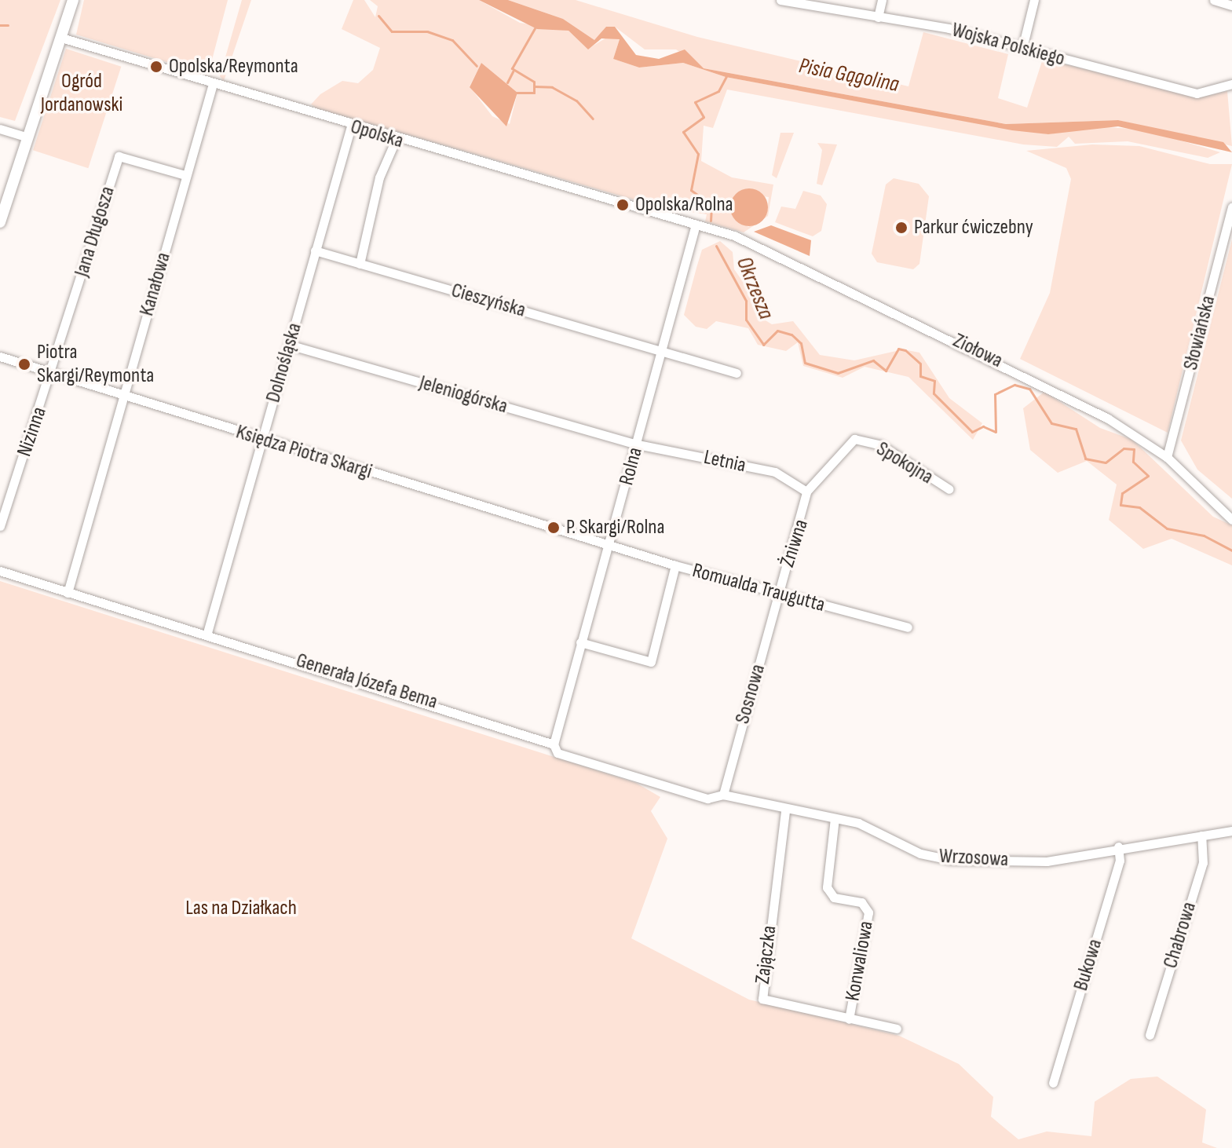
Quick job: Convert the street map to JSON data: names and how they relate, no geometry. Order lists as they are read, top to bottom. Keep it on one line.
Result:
{"streets":{"street":["Wojska Polskiego","Opolska","Jana Długosza","Kanałowa","Cieszyńska","Słowiańska","Ziołowa","Dolnośląska","Jeleniogórska","Nizinna","Księdza Piotra Skargi","Letnia","Spokojna","Rolna","Żniwna","Romualda Traugutta","Generała Józefa Bema","Sosnowa","Wrzosowa","Chabrowa","Zajączka","Konwaliowa","Bukowa"]},"crossings":[["Opolska","Kanałowa"],["Opolska","Ziołowa"],["Opolska","Dolnośląska"],["Opolska","Rolna"],["Jana Długosza","Kanałowa"],["Jana Długosza","Nizinna"],["Jana Długosza","Księdza Piotra Skargi"],["Kanałowa","Księdza Piotra Skargi"],["Kanałowa","Generała Józefa Bema"],["Cieszyńska","Dolnośląska"],["Cieszyńska","Rolna"],["Słowiańska","Ziołowa"],["Ziołowa","Rolna"],["Dolnośląska","Jeleniogórska"],["Dolnośląska","Księdza Piotra Skargi"],["Dolnośląska","Generała Józefa Bema"],["Jeleniogórska","Letnia"],["Jeleniogórska","Rolna"],["Nizinna","Księdza Piotra Skargi"],["Księdza Piotra Skargi","Rolna"],["Księdza Piotra Skargi","Romualda Traugutta"],["Letnia","Spokojna"],["Letnia","Rolna"],["Letnia","Żniwna"],["Spokojna","Żniwna"],["Rolna","Romualda Traugutta"],["Rolna","Generała Józefa Bema"],["Żniwna","Romualda Traugutta"],["Żniwna","Sosnowa"],["Romualda Traugutta","Sosnowa"],["Generała Józefa Bema","Sosnowa"],["Generała Józefa Bema","Wrzosowa"],["Sosnowa","Wrzosowa"],["Wrzosowa","Chabrowa"],["Wrzosowa","Zajączka"],["Wrzosowa","Konwaliowa"],["Wrzosowa","Bukowa"],["Zajączka","Konwaliowa"]],"water":["Pisia Gągolina","Okrzesza"],"parks":["Ogród Jordanowski","Las na Działkach"],"places":["Opolska/Reymonta","Opolska/Rolna","Parkur ćwiczebny","Piotra Skargi/Reymonta","P. Skargi/Rolna"]}
